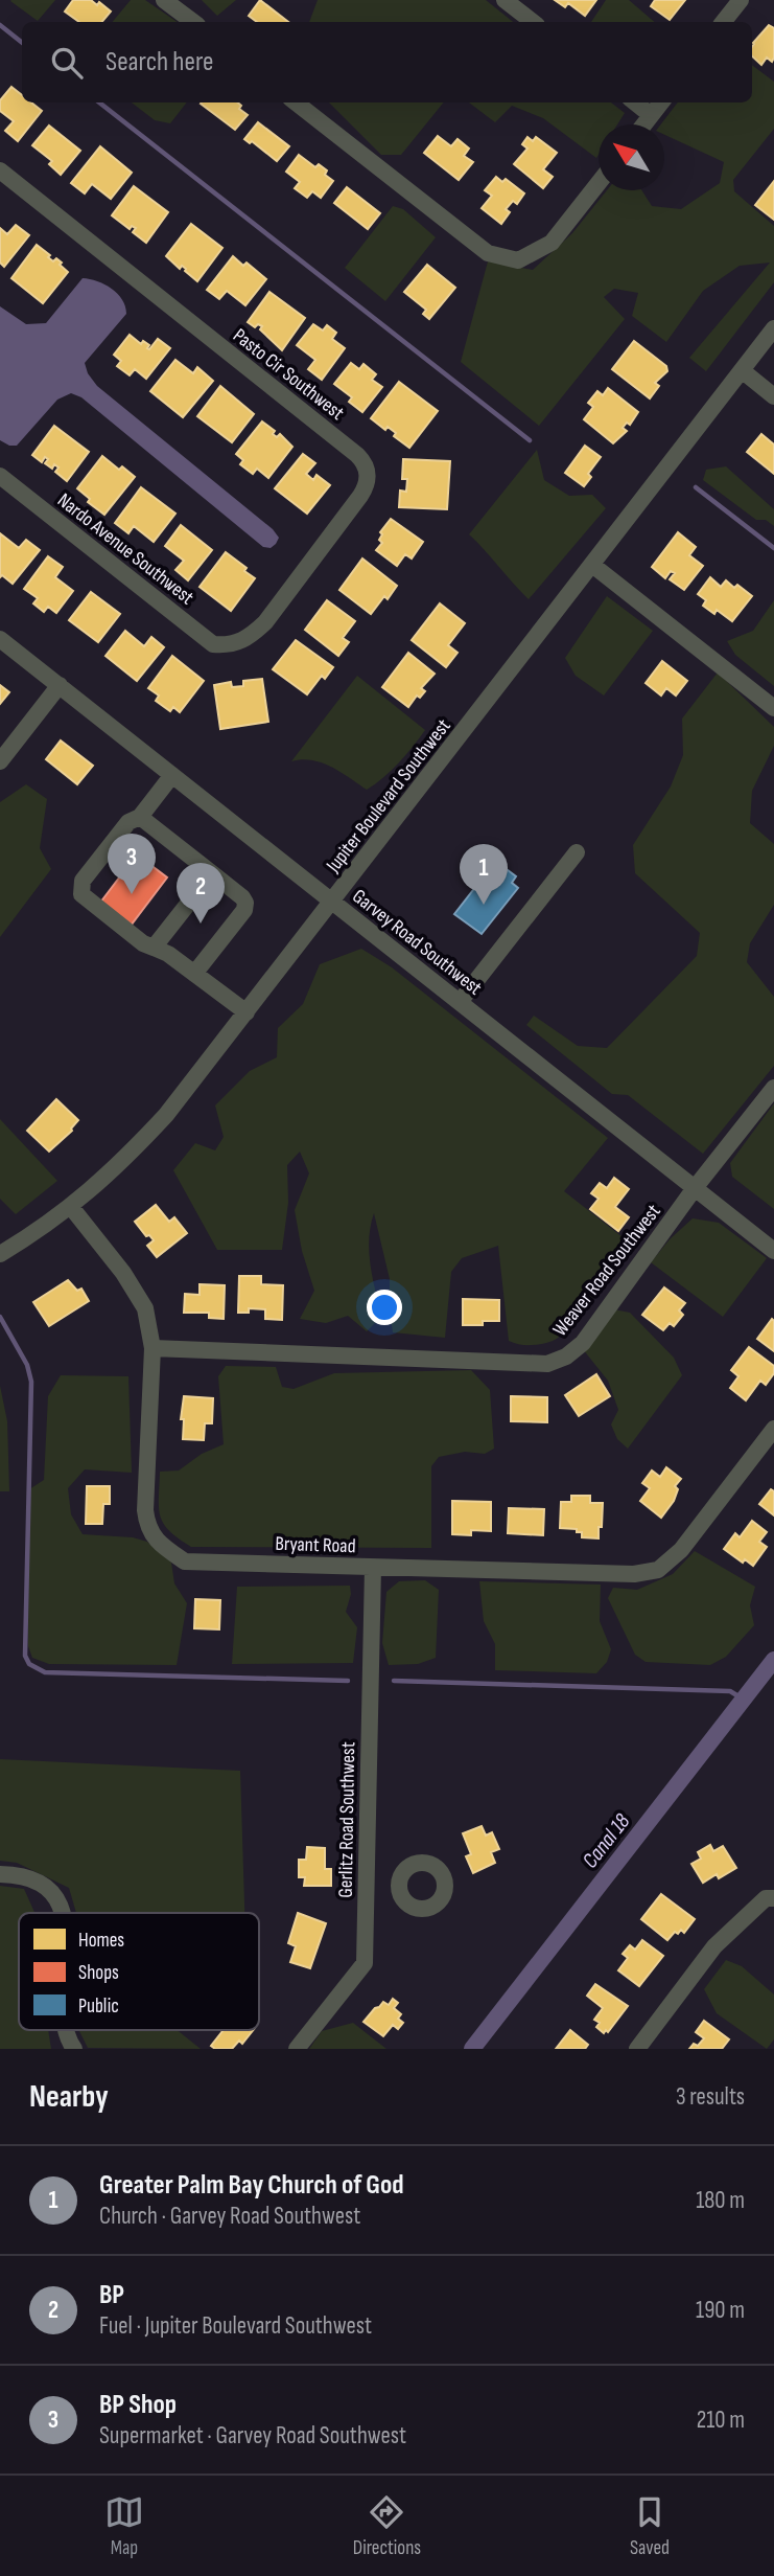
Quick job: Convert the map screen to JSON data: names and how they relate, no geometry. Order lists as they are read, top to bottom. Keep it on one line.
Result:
{"streets":{"street":["Pasto Cir Southwest","Nardo Avenue Southwest","Jupiter Boulevard Southwest","Garvey Road Southwest","Weaver Road Southwest","Bryant Road","Gerlitz Road Southwest"]},"crossings":[["Pasto Cir Southwest","Nardo Avenue Southwest"],["Jupiter Boulevard Southwest","Garvey Road Southwest"],["Jupiter Boulevard Southwest","Bryant Road"],["Garvey Road Southwest","Weaver Road Southwest"],["Weaver Road Southwest","Bryant Road"],["Bryant Road","Gerlitz Road Southwest"]],"water":["Canal 18"],"legend":["Homes","Shops","Public"],"north":"top left","page":{"search":"Search here","pins":["3","1","2"],"heading":["Nearby","3 results"],"list":[{"mark":"1","name":"Greater Palm Bay Church of God","note":"Church · Garvey Road Southwest","value":"180 m"},{"mark":"2","name":"BP","note":"Fuel · Jupiter Boulevard Southwest","value":"190 m"},{"mark":"3","name":"BP Shop","note":"Supermarket · Garvey Road Southwest","value":"210 m"}],"nav":["Map","Directions","Saved"]}}
